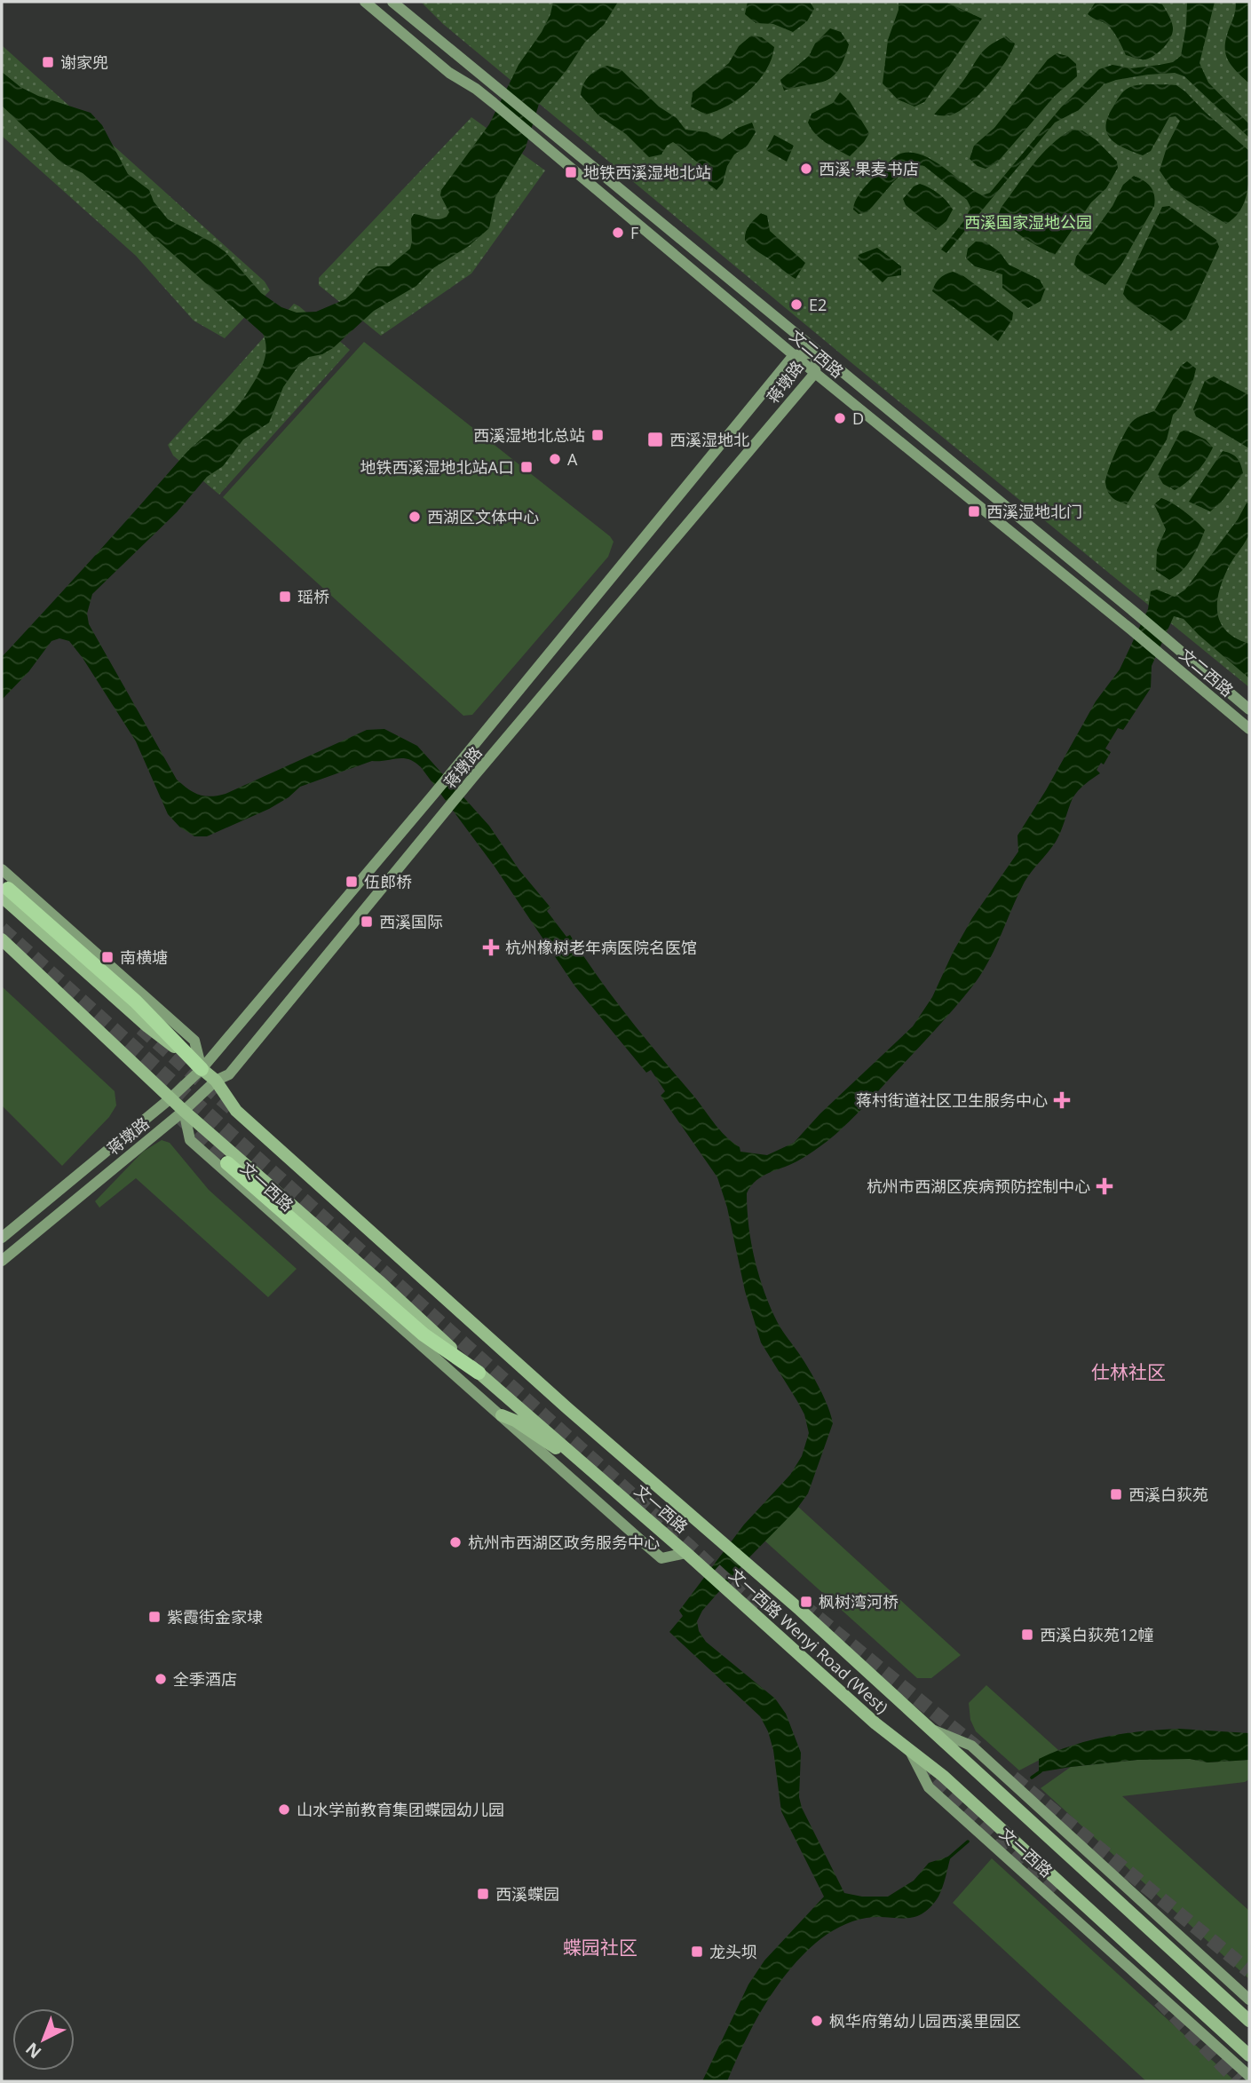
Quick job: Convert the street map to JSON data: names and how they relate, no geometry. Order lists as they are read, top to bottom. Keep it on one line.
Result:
{"streets":{"main road":["文二西路","蒋墩路","文一西路","文一西路 Wenyi Road (West)"]},"crossings":[["文二西路","蒋墩路"],["蒋墩路","文一西路"],["文一西路","文一西路 Wenyi Road (West)"]],"districts":["仕林社区","蝶园社区"],"parks":["西溪国家湿地公园"],"places":{"transit":["谢家兜","地铁西溪湿地北站","西溪湿地北总站","西溪湿地北","地铁西溪湿地北站A口","西溪湿地北门","瑶桥","伍郎桥","西溪国际","南横塘","西溪白荻苑","枫树湾河桥","紫霞街金家埭","西溪白荻苑12幢","西溪蝶园","龙头坝"],"other":["西溪·果麦书店","F","E2","D","A","西湖区文体中心","杭州市西湖区政务服务中心","全季酒店","山水学前教育集团蝶园幼儿园","枫华府第幼儿园西溪里园区"],"health":["杭州橡树老年病医院名医馆","蒋村街道社区卫生服务中心","杭州市西湖区疾病预防控制中心"]},"north":"bottom left"}
